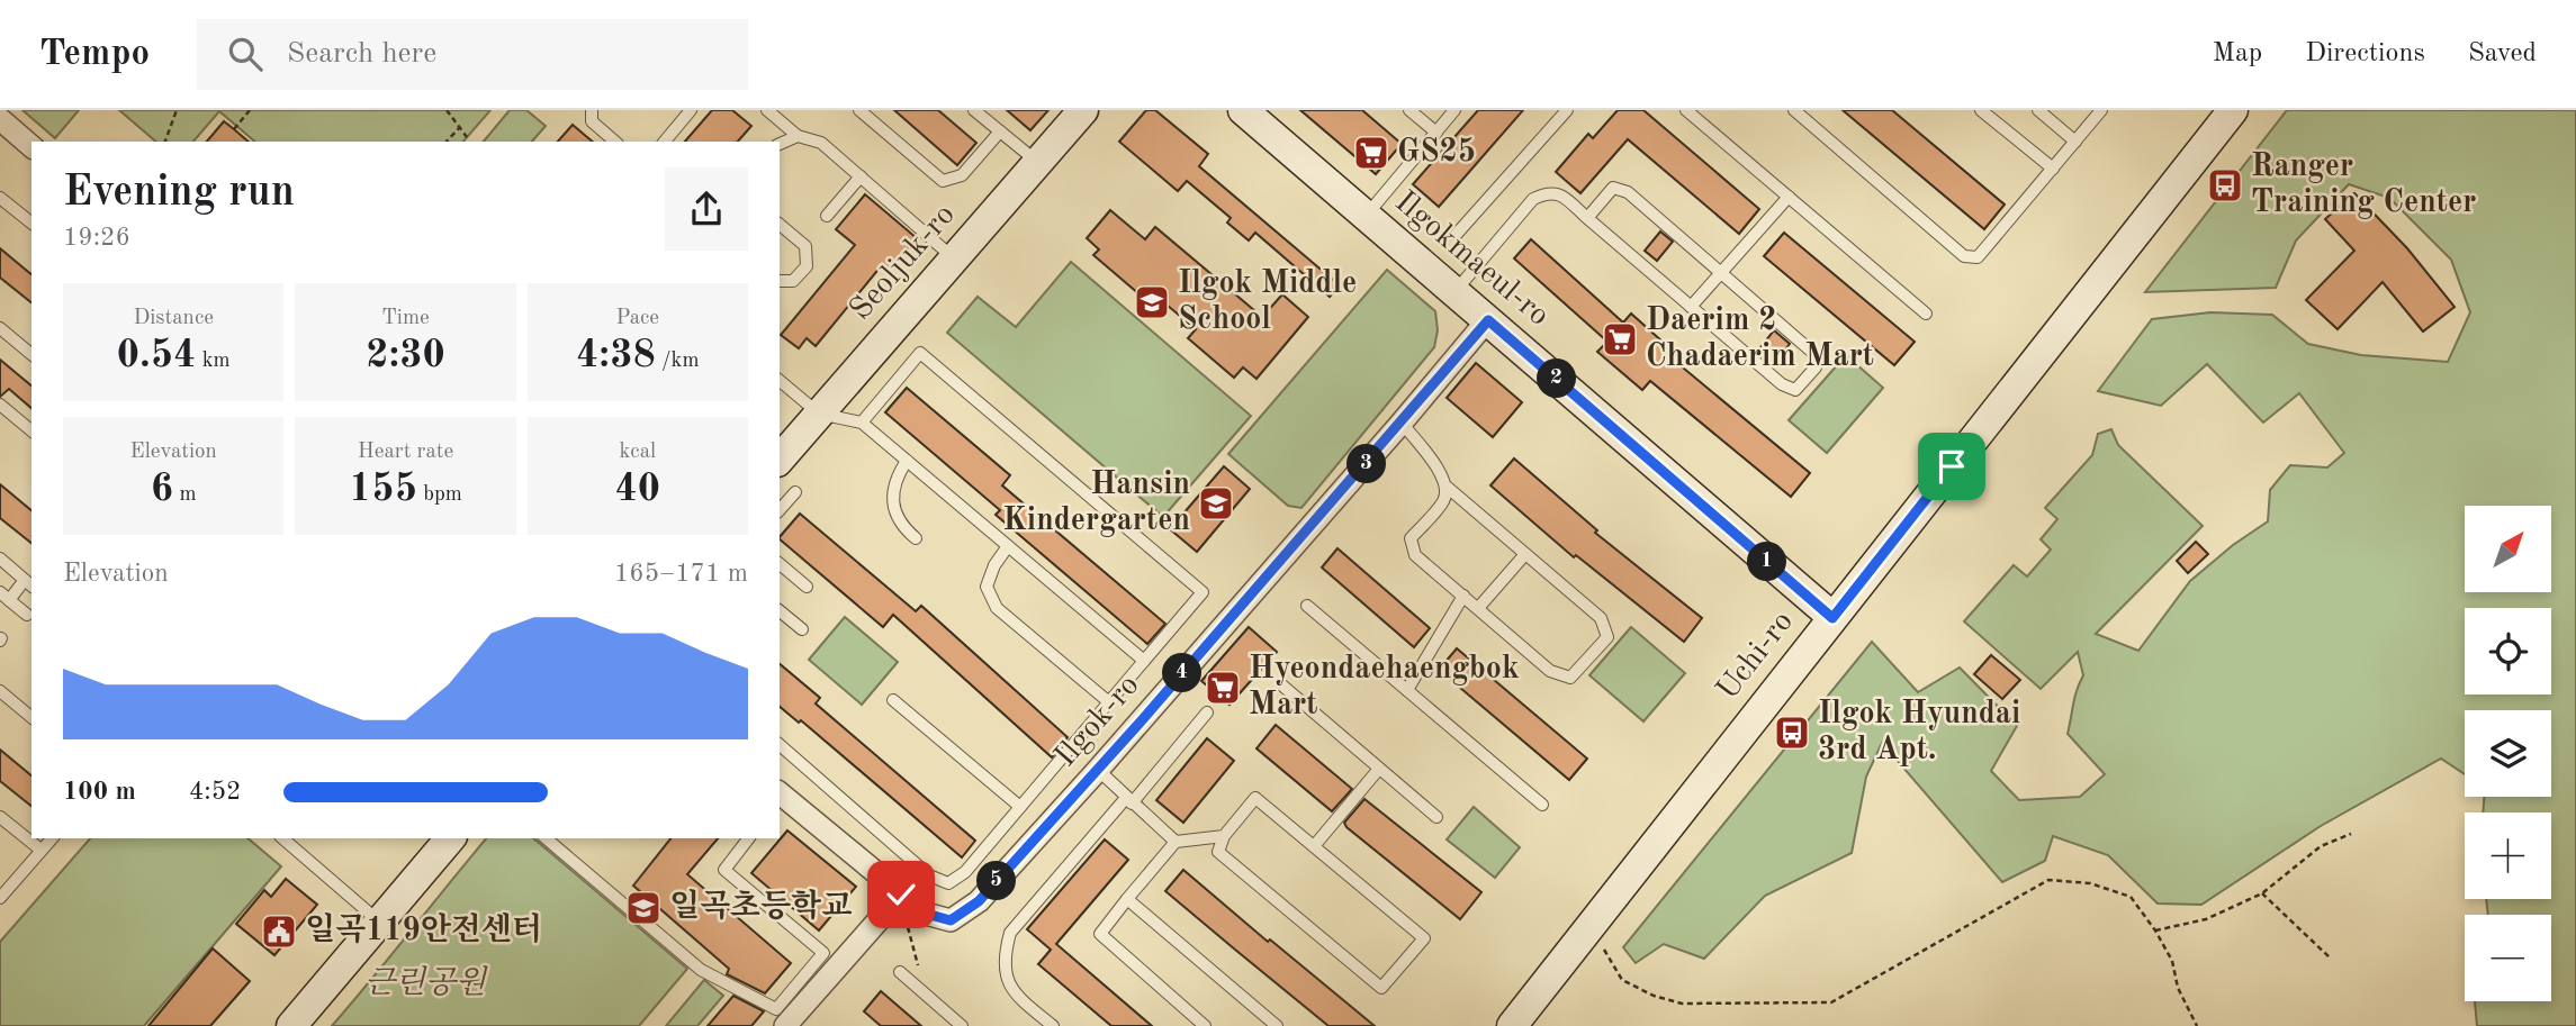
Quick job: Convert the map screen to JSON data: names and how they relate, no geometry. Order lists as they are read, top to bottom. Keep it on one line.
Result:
{"streets":{"main road":["Ilgokmaeul-ro","Seoljuk-ro","Uchi-ro"],"street":["Ilgok-ro"]},"crossings":[["Ilgokmaeul-ro","Uchi-ro"],["Ilgokmaeul-ro","Ilgok-ro"]],"parks":["근린공원"],"places":{"supermarket":["GS25","Daerim 2 Chadaerim Mart","Hyeondaehaengbok Mart"],"bus stop":["Ranger Training Center","Ilgok Hyundai 3rd Apt."],"school or university":["Ilgok Middle School","Hansin Kindergarten","일곡초등학교"],"public building":["일곡119안전센터"]},"north":"top right","page":{"header":"Tempo","search":"Search here","nav":["Map","Directions","Saved"],"heading":["Evening run","19:26"],"stats":[["Distance","0.54 km"],["Time","2:30"],["Pace","4:38 /km"],["Elevation","6 m"],["Heart rate","155 bpm"],["kcal","40"]],"pins":["2","3","1","4","5"],"map_buttons":["+","−"],"chart":["Elevation","165–171 m"],"list":[{"name":"100 m","note":"4:52"}]}}
